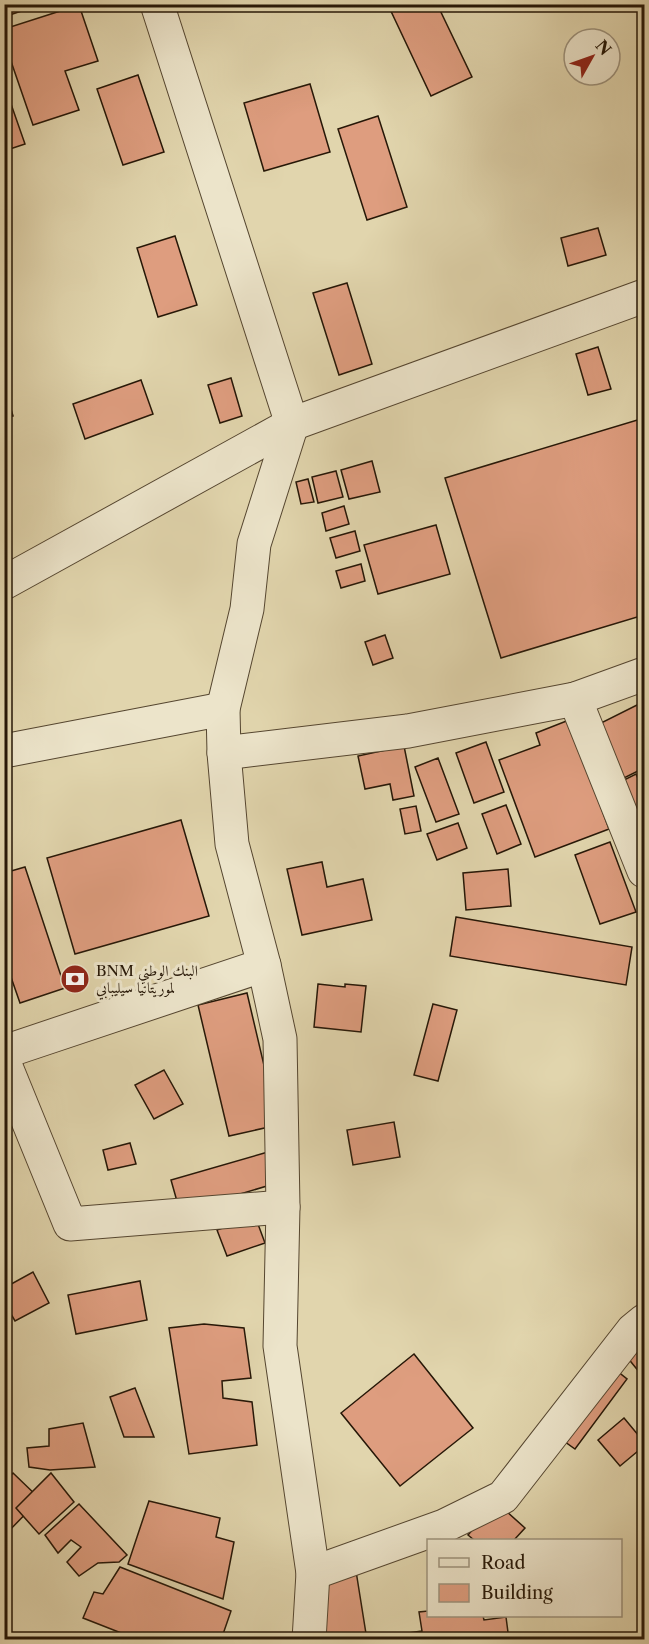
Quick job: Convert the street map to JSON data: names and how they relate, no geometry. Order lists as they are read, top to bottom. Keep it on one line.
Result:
{"places":{"bank":["BNM البنك الوطني لموريتانيا سيليبابي"]},"legend":["Road","Building"],"north":"top right"}
